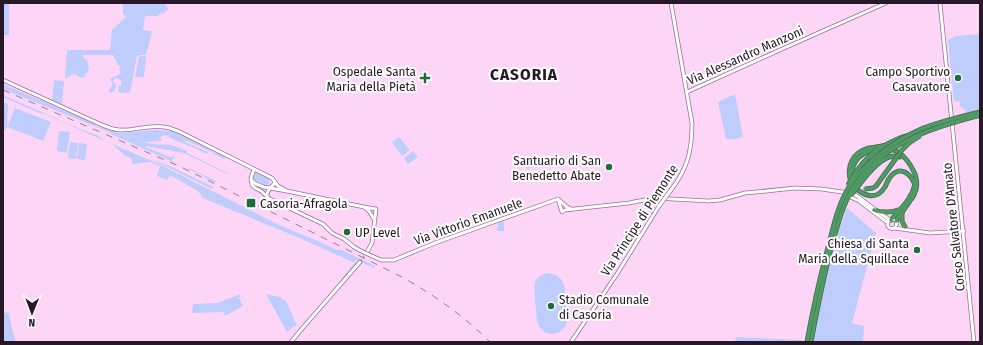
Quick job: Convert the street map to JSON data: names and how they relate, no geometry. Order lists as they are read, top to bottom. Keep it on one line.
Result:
{"streets":{"street":["Via Alessandro Manzoni","Via Principe di Piemonte","Via Vittorio Emanuele","Corso Salvatore D'Amato"]},"crossings":[["Via Alessandro Manzoni","Via Principe di Piemonte"]],"districts":["CASORIA"],"places":{"health":["Ospedale Santa Maria della Pietà"],"other":["Campo Sportivo Casavatore","Santuario di San Benedetto Abate","UP Level","Chiesa di Santa Maria della Squillace","Stadio Comunale di Casoria"],"transit":["Casoria-Afragola"]},"north":"bottom"}
